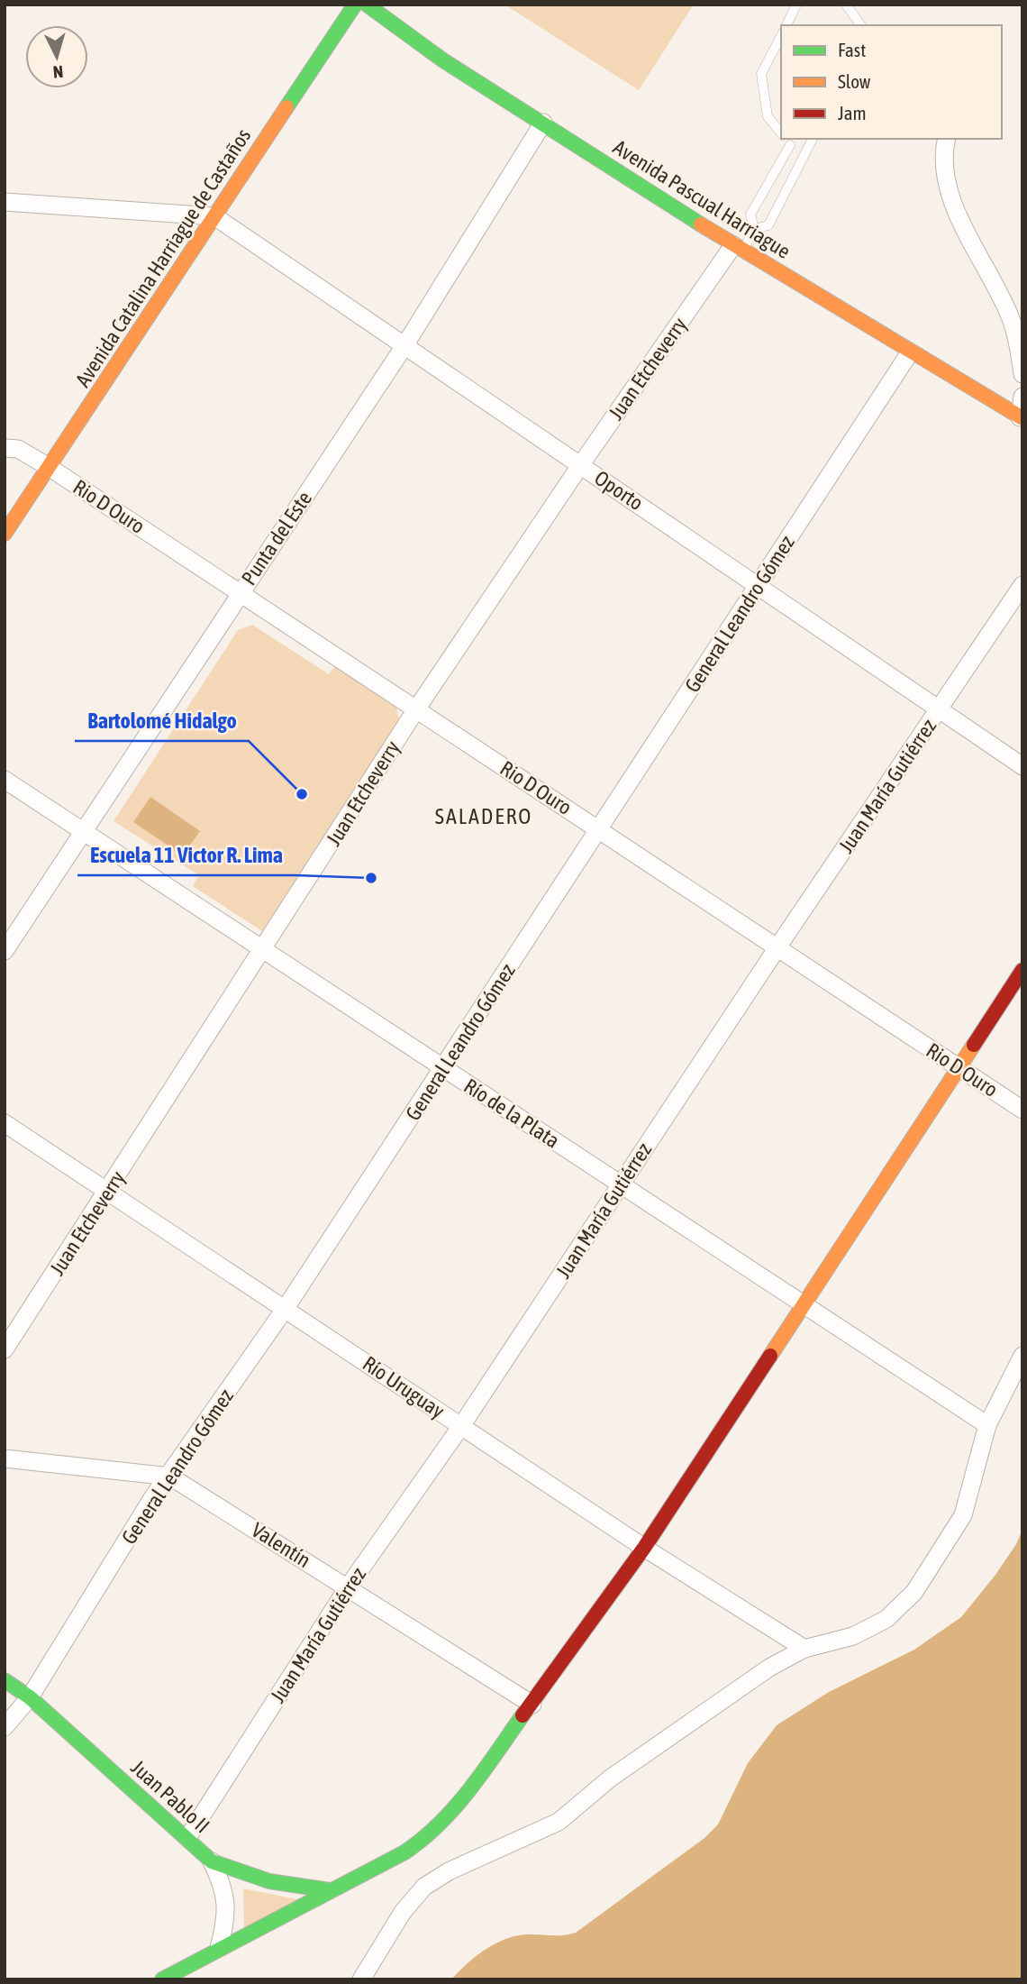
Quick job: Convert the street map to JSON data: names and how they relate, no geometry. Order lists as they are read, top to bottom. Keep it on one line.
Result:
{"streets":{"street":["Avenida Pascual Harriague","Avenida Catalina Harriague de Castaños","Juan Etcheverry","Oporto","Rio D Ouro","Punta del Este","General Leandro Gómez","Juan María Gutiérrez","Río de la Plata","Río Uruguay","Valentín","Juan Pablo II"]},"crossings":[["Avenida Pascual Harriague","Juan Etcheverry"],["Avenida Pascual Harriague","Punta del Este"],["Avenida Pascual Harriague","General Leandro Gómez"],["Avenida Catalina Harriague de Castaños","Oporto"],["Avenida Catalina Harriague de Castaños","Rio D Ouro"],["Juan Etcheverry","Oporto"],["Juan Etcheverry","Rio D Ouro"],["Juan Etcheverry","Río de la Plata"],["Juan Etcheverry","Río Uruguay"],["Oporto","Punta del Este"],["Oporto","General Leandro Gómez"],["Oporto","Juan María Gutiérrez"],["Rio D Ouro","Punta del Este"],["Rio D Ouro","General Leandro Gómez"],["Rio D Ouro","Juan María Gutiérrez"],["Punta del Este","Río de la Plata"],["General Leandro Gómez","Río de la Plata"],["General Leandro Gómez","Río Uruguay"],["General Leandro Gómez","Valentín"],["General Leandro Gómez","Juan Pablo II"],["Juan María Gutiérrez","Río de la Plata"],["Juan María Gutiérrez","Río Uruguay"],["Juan María Gutiérrez","Valentín"],["Juan María Gutiérrez","Juan Pablo II"]],"districts":["SALADERO"],"places":["Bartolomé Hidalgo","Escuela 11 Victor R. Lima"],"legend":["Fast","Slow","Jam"],"north":"bottom"}
